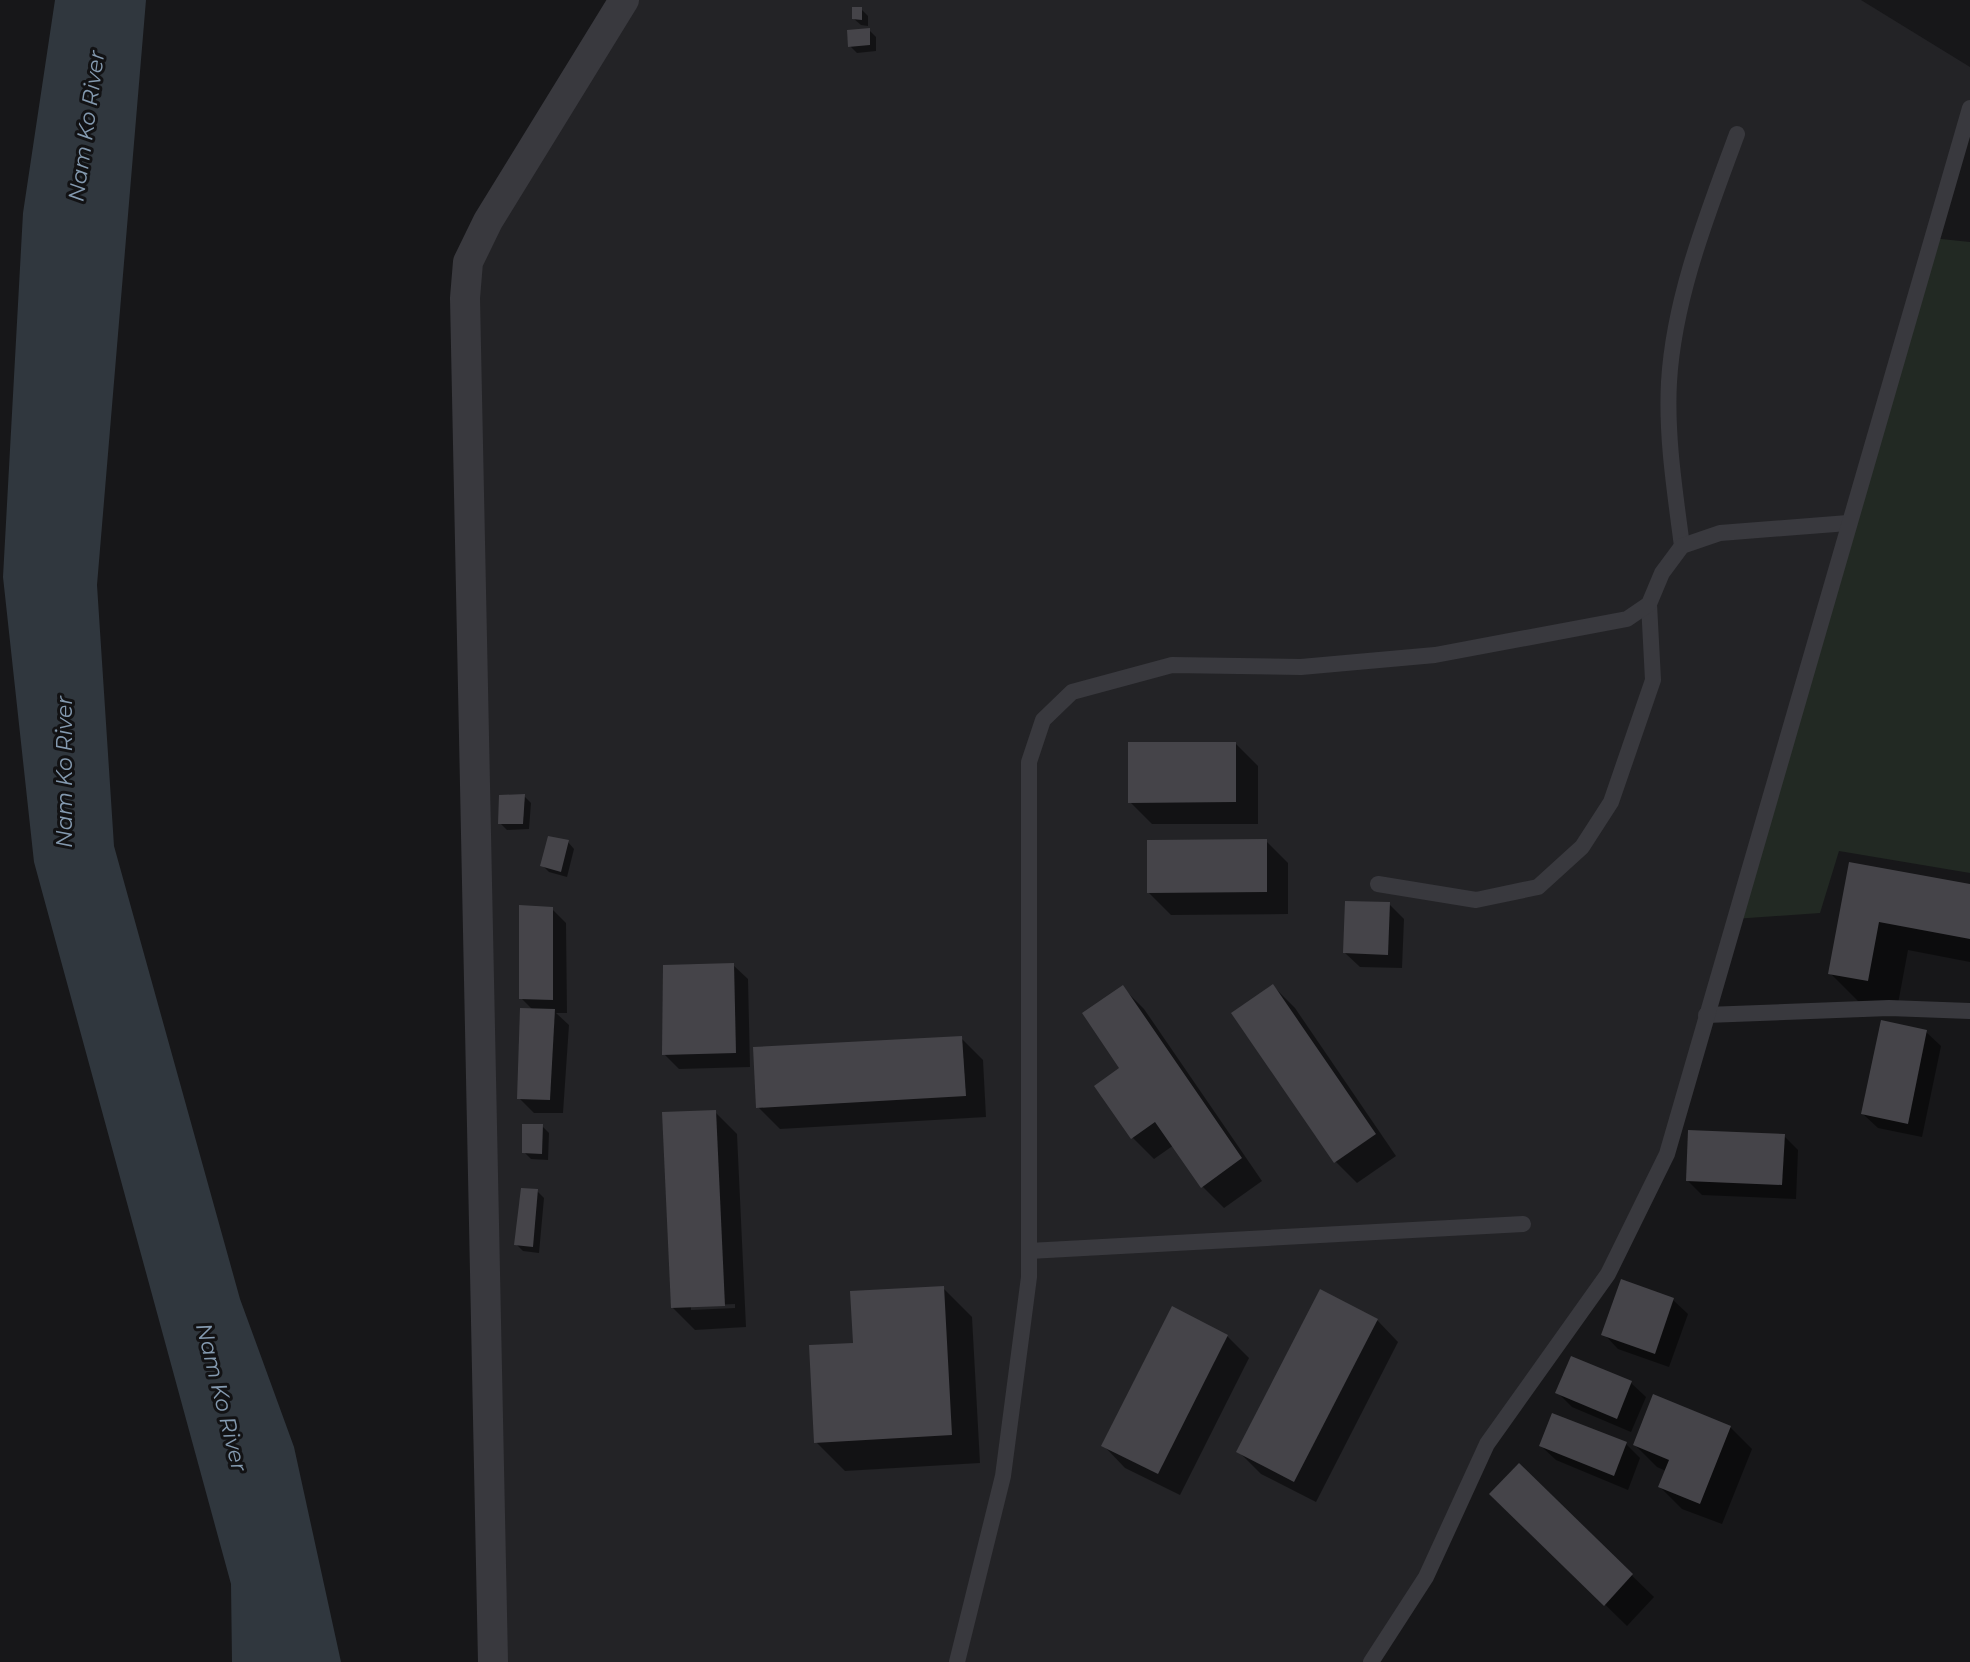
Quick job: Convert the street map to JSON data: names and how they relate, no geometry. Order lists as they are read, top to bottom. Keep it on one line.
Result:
{"water":["Nam Ko River"]}
